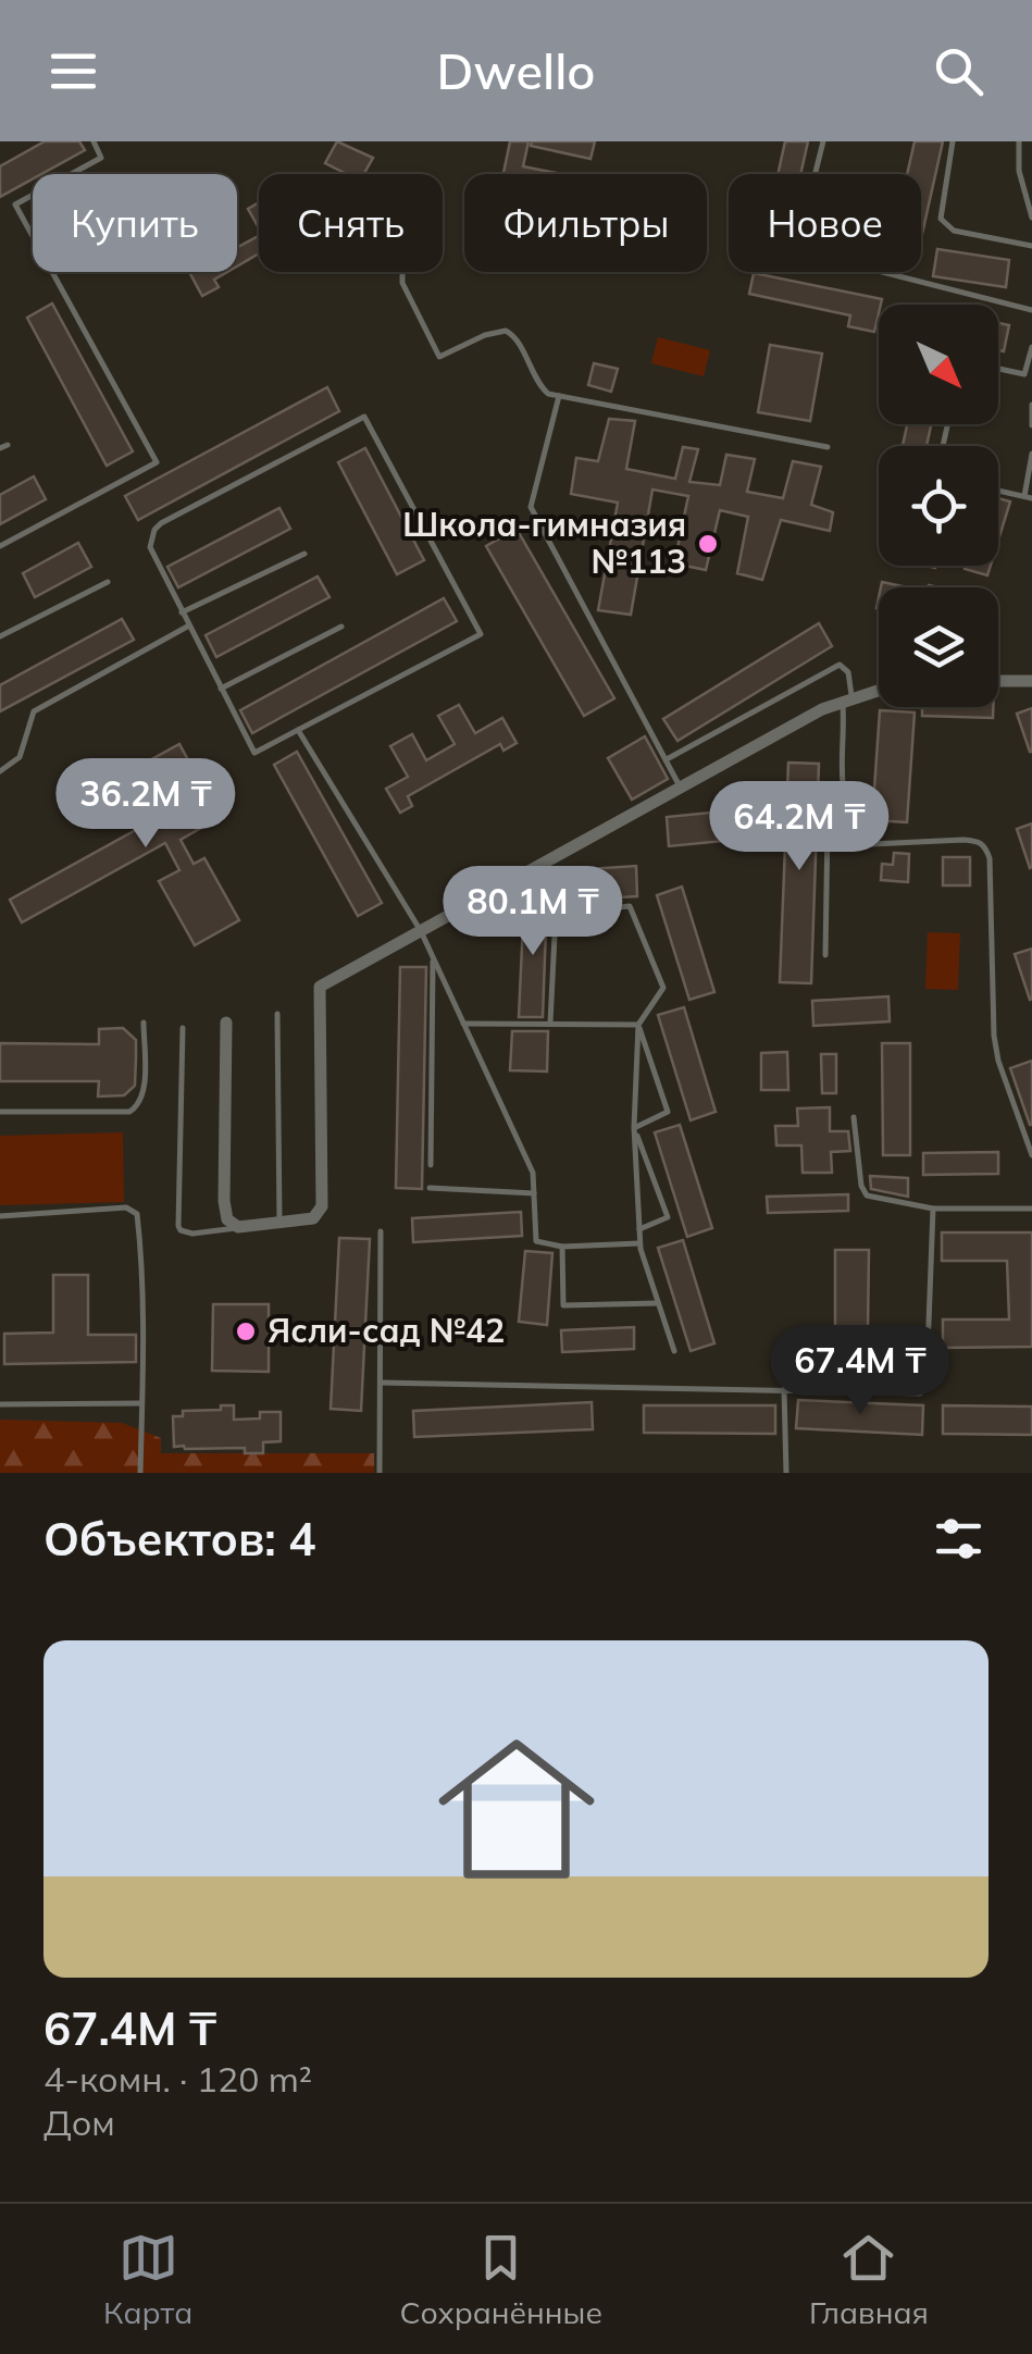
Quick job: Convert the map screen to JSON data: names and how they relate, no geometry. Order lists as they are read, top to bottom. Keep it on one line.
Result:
{"places":["Школа-гимназия №113","Ясли-сад №42"],"north":"bottom right","page":{"header":"Dwello","chip":["Купить","Снять","Фильтры","Новое"],"price":["36.2M ₸","64.2M ₸","80.1M ₸","67.4M ₸"],"heading":"Объектов: 4","list":[{"name":"67.4M ₸","note":"4-комн. · 120 m² · Дом"}],"tabs":["Карта","Сохранённые","Главная"]}}
